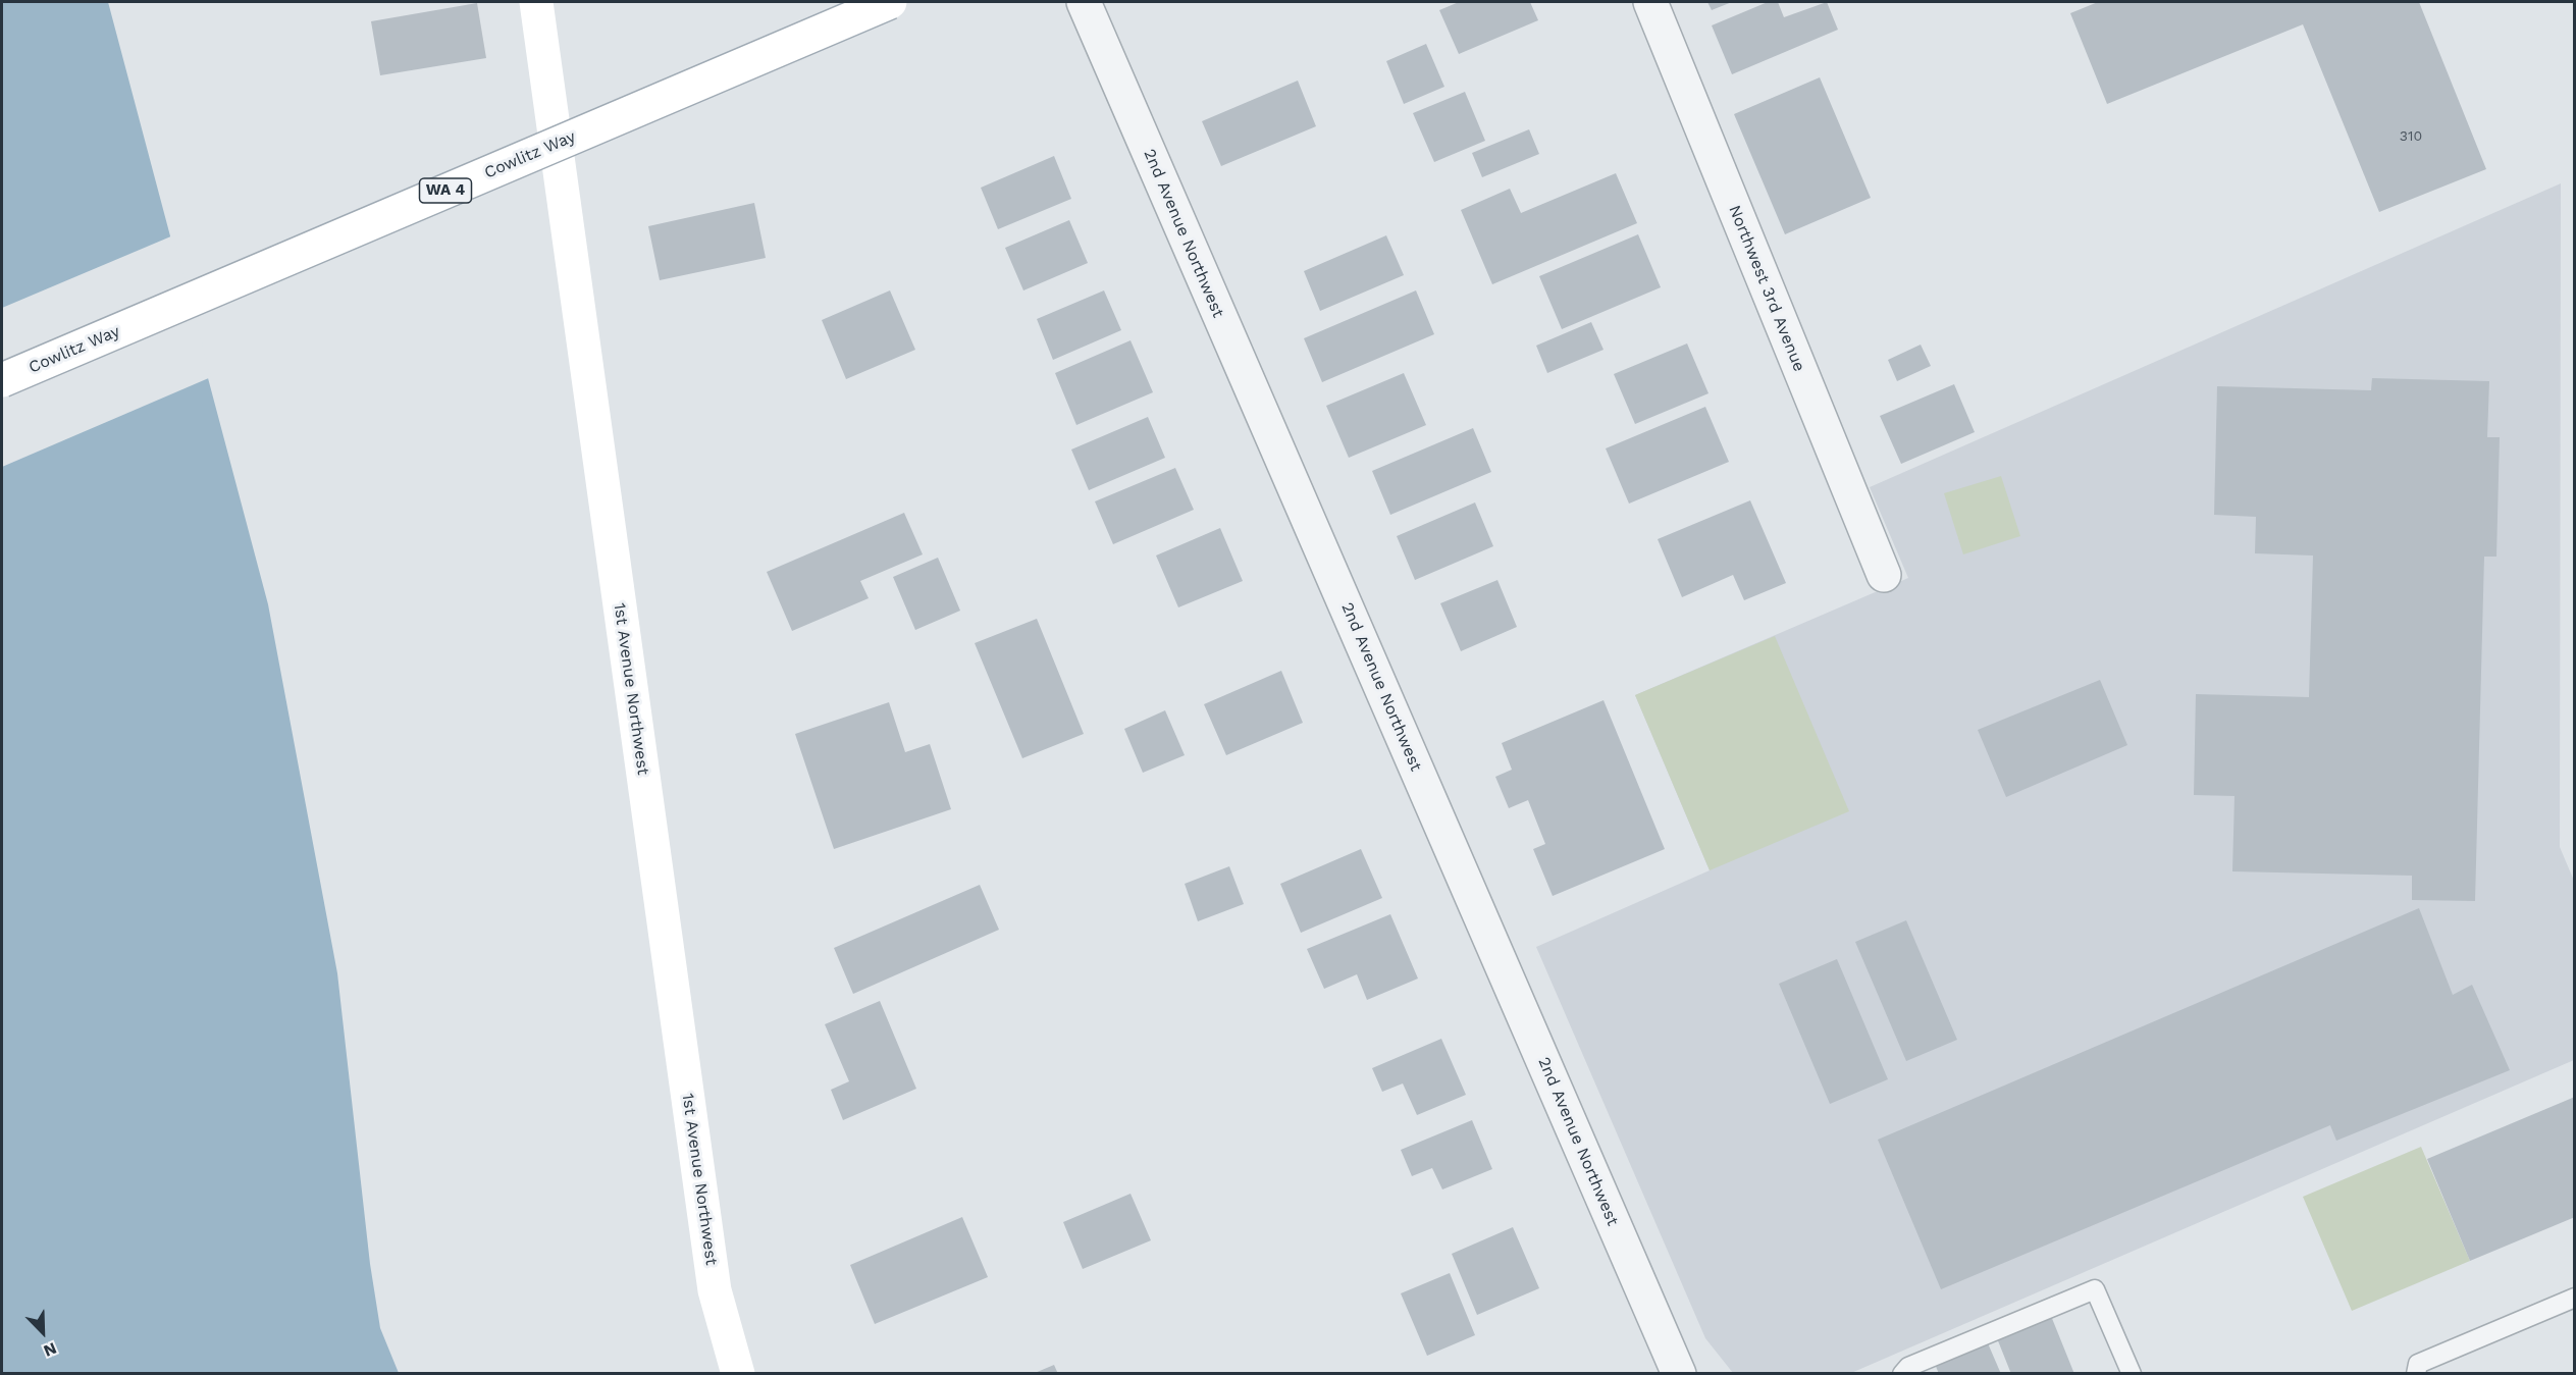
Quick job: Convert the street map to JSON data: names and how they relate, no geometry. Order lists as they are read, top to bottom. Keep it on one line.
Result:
{"streets":{"main road":["Cowlitz Way","WA 4","1st Avenue Northwest"],"street":["2nd Avenue Northwest","Northwest 3rd Avenue"]},"house_numbers":["310"],"north":"bottom right"}
